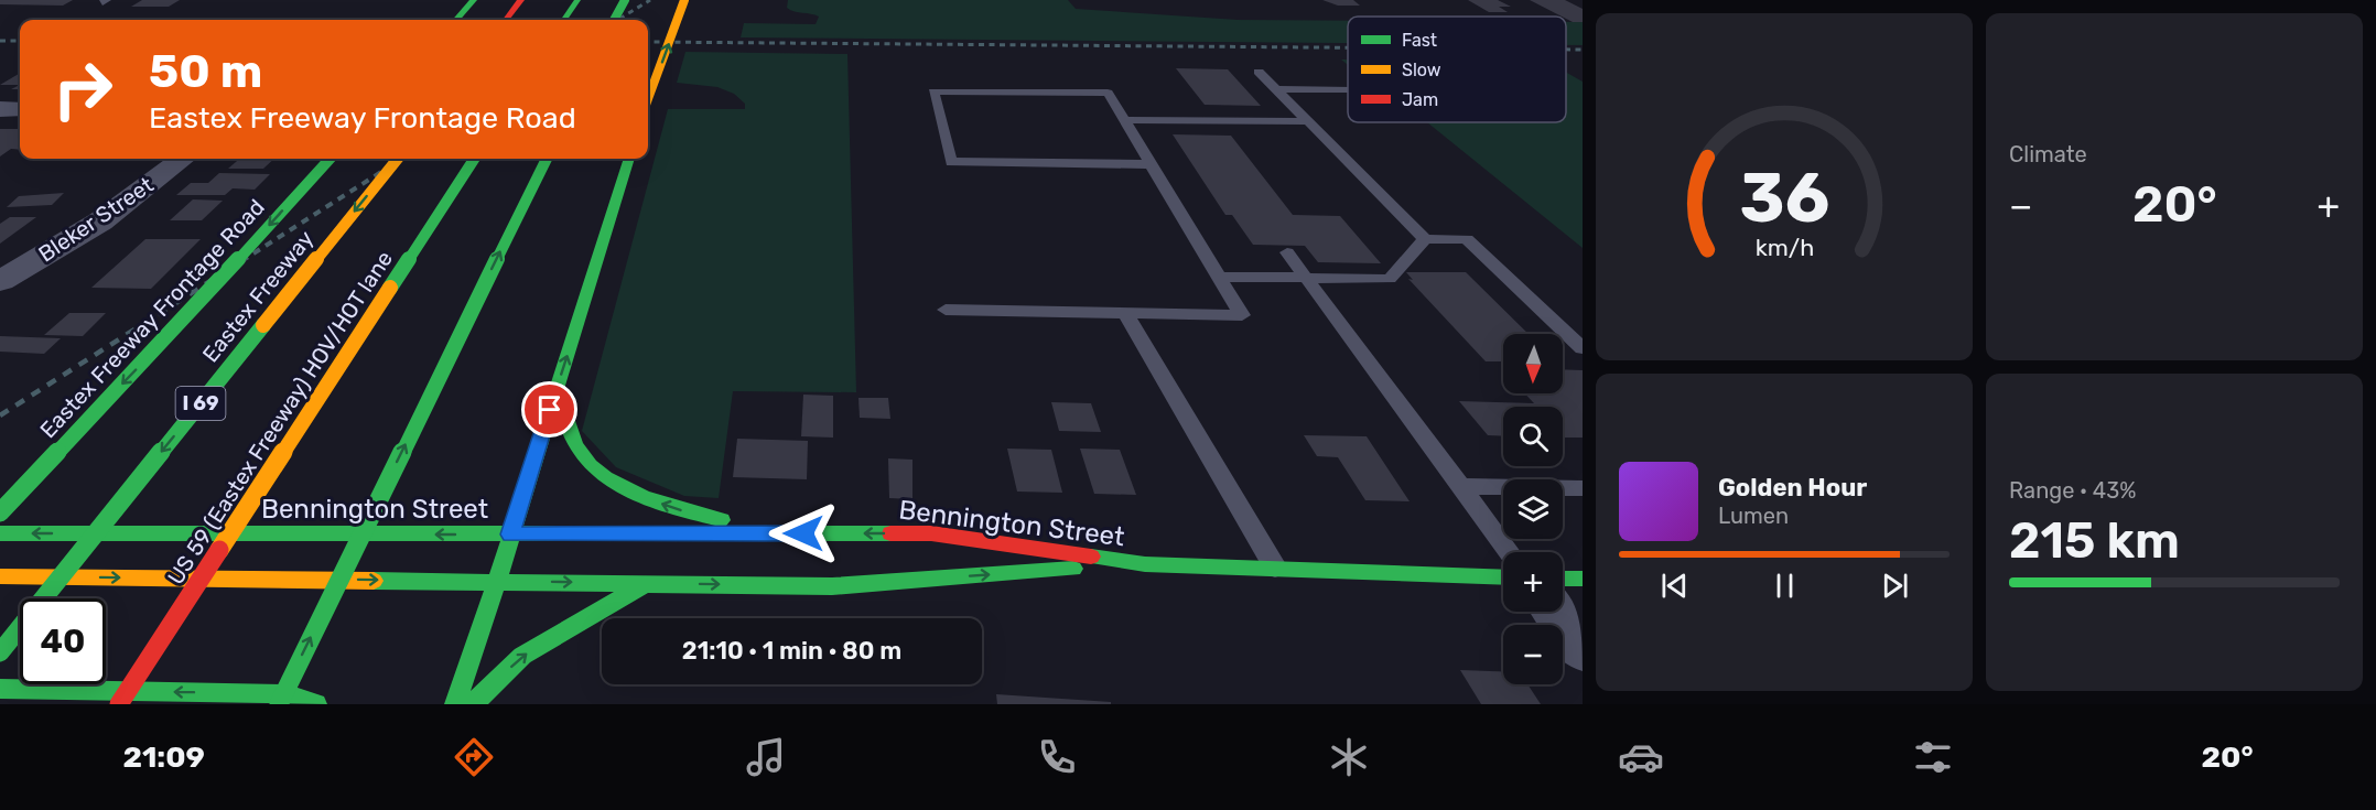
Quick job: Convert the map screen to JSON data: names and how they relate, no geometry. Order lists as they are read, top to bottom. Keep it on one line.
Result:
{"streets":{"main road":["Eastex Freeway","Eastex Freeway Frontage Road","I 69","US 59 (Eastex Freeway) HOV/HOT lane","Bennington Street"],"street":["Bleker Street"]},"one_way":["Eastex Freeway","Eastex Freeway Frontage Road"],"legend":["Fast","Slow","Jam"],"north":"bottom","page":{"tile":["Climate",["Range · 43%","215 km"]],"turn":["50 m","Eastex Freeway Frontage Road"],"heat":["−","20°","+"],"map_buttons":["+","−"],"song":["Golden Hour","Lumen"],"limit":"40","trip":"21:10 · 1 min · 80 m","tabs":["21:09","20°"],"gauge":["36","km/h"]}}
